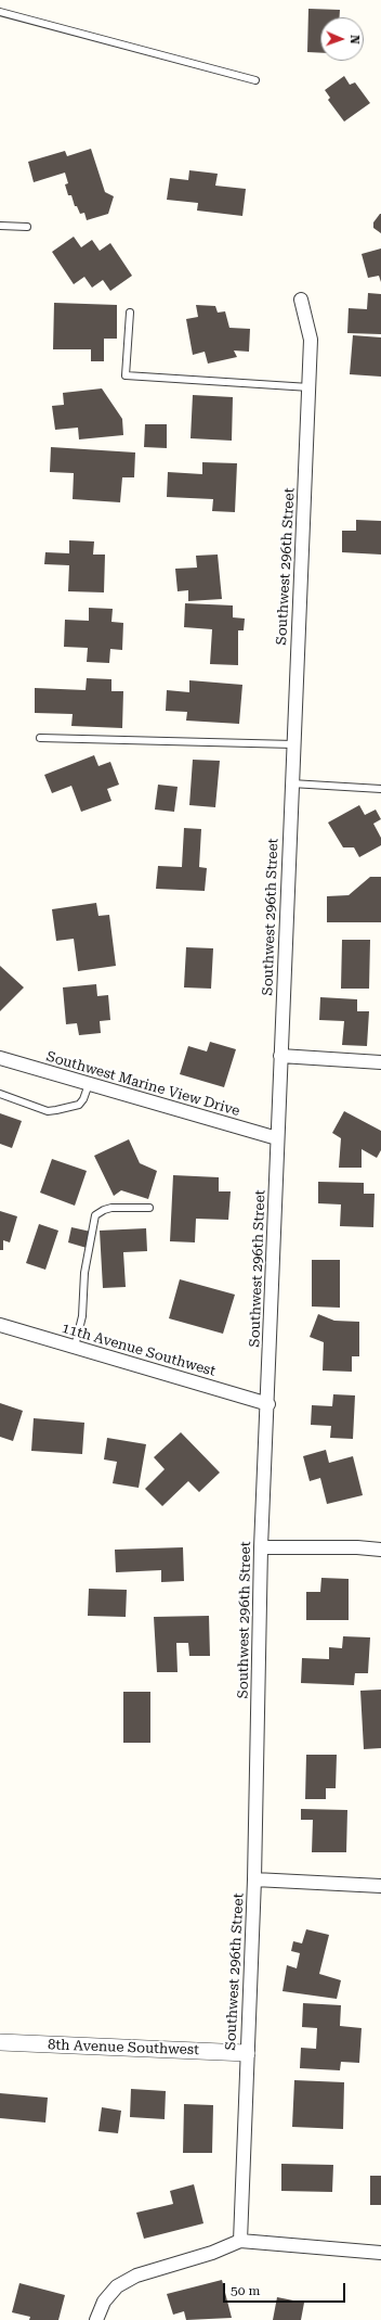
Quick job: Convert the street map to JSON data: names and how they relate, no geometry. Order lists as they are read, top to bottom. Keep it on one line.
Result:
{"streets":{"street":["Southwest 296th Street","Southwest Marine View Drive","11th Avenue Southwest","8th Avenue Southwest"]},"crossings":[["Southwest 296th Street","Southwest Marine View Drive"],["Southwest 296th Street","11th Avenue Southwest"],["Southwest 296th Street","8th Avenue Southwest"]],"scale_bar":"50 m","north":"right"}
